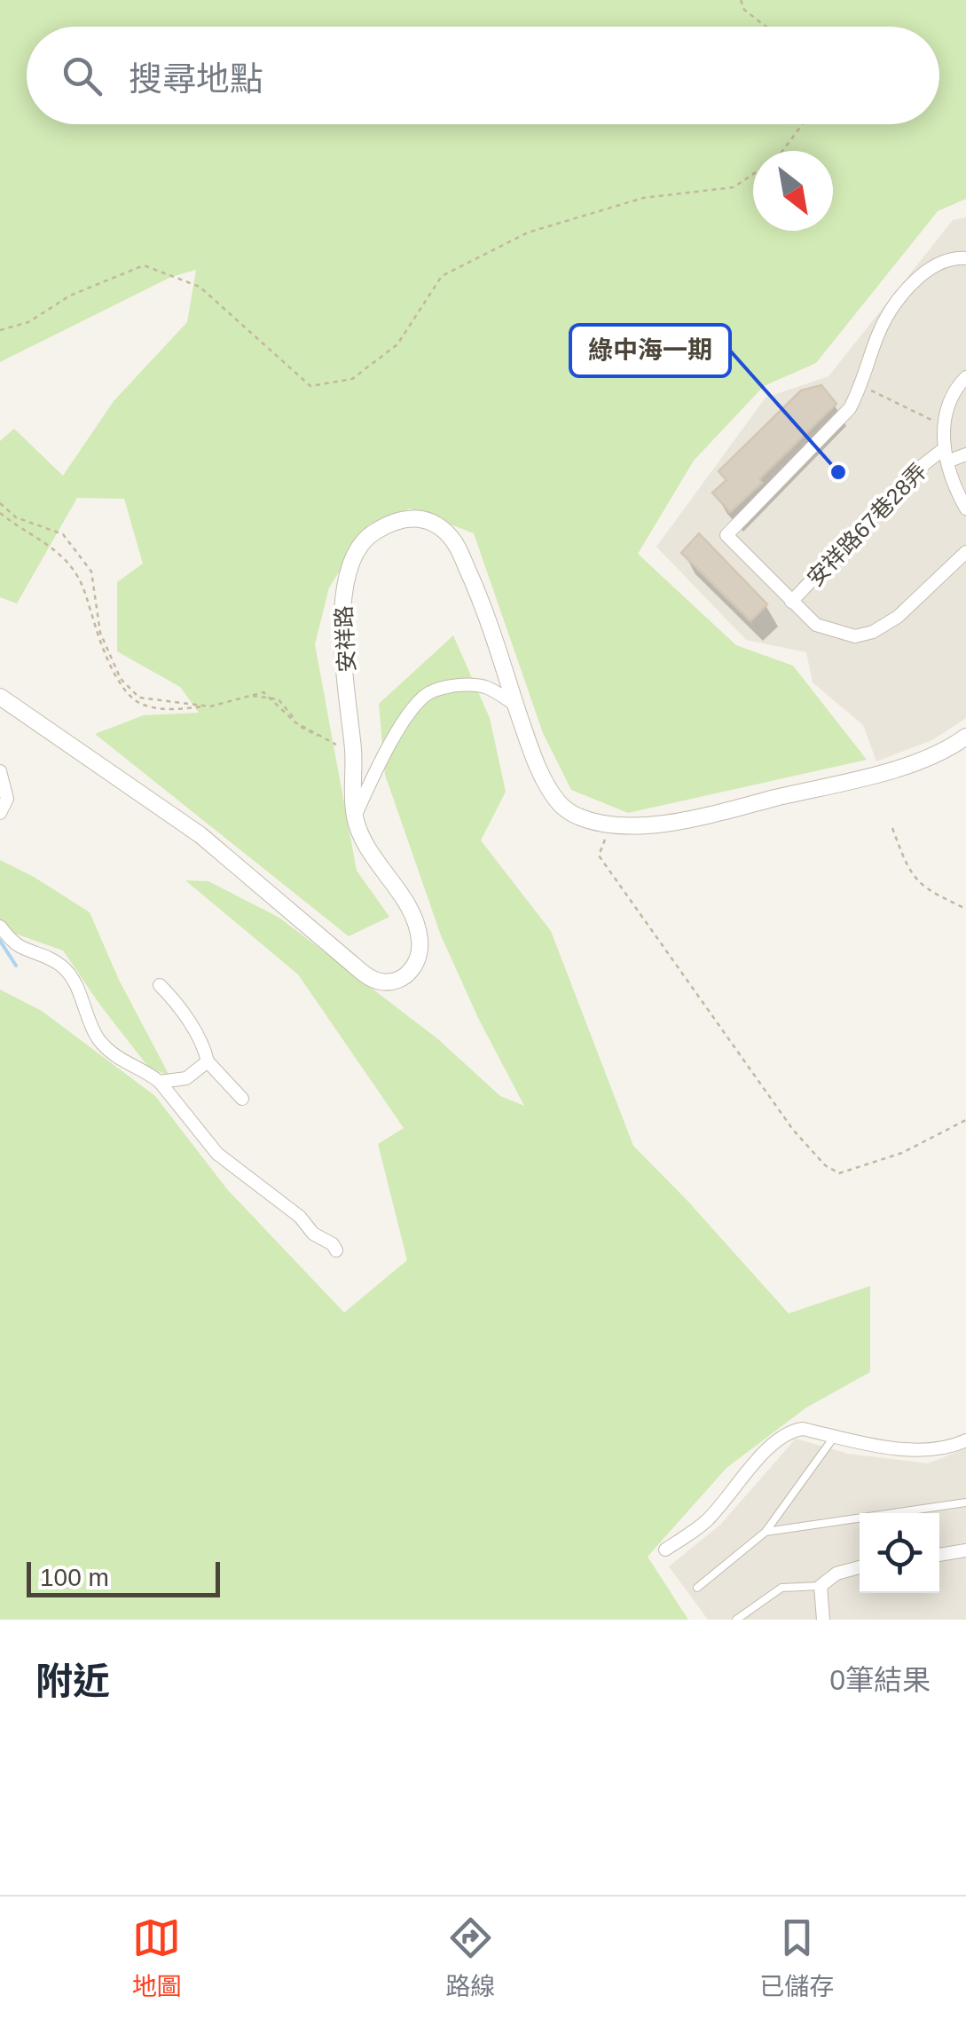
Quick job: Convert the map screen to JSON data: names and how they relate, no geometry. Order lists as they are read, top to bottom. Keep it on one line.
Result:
{"streets":{"street":["安祥路67巷28弄","安祥路"]},"places":["綠中海一期"],"scale_bar":"100 m","north":"bottom right","page":{"search":"搜尋地點","scale":"100 m","heading":["附近","0筆結果"],"nav":["地圖","路線","已儲存"]}}
